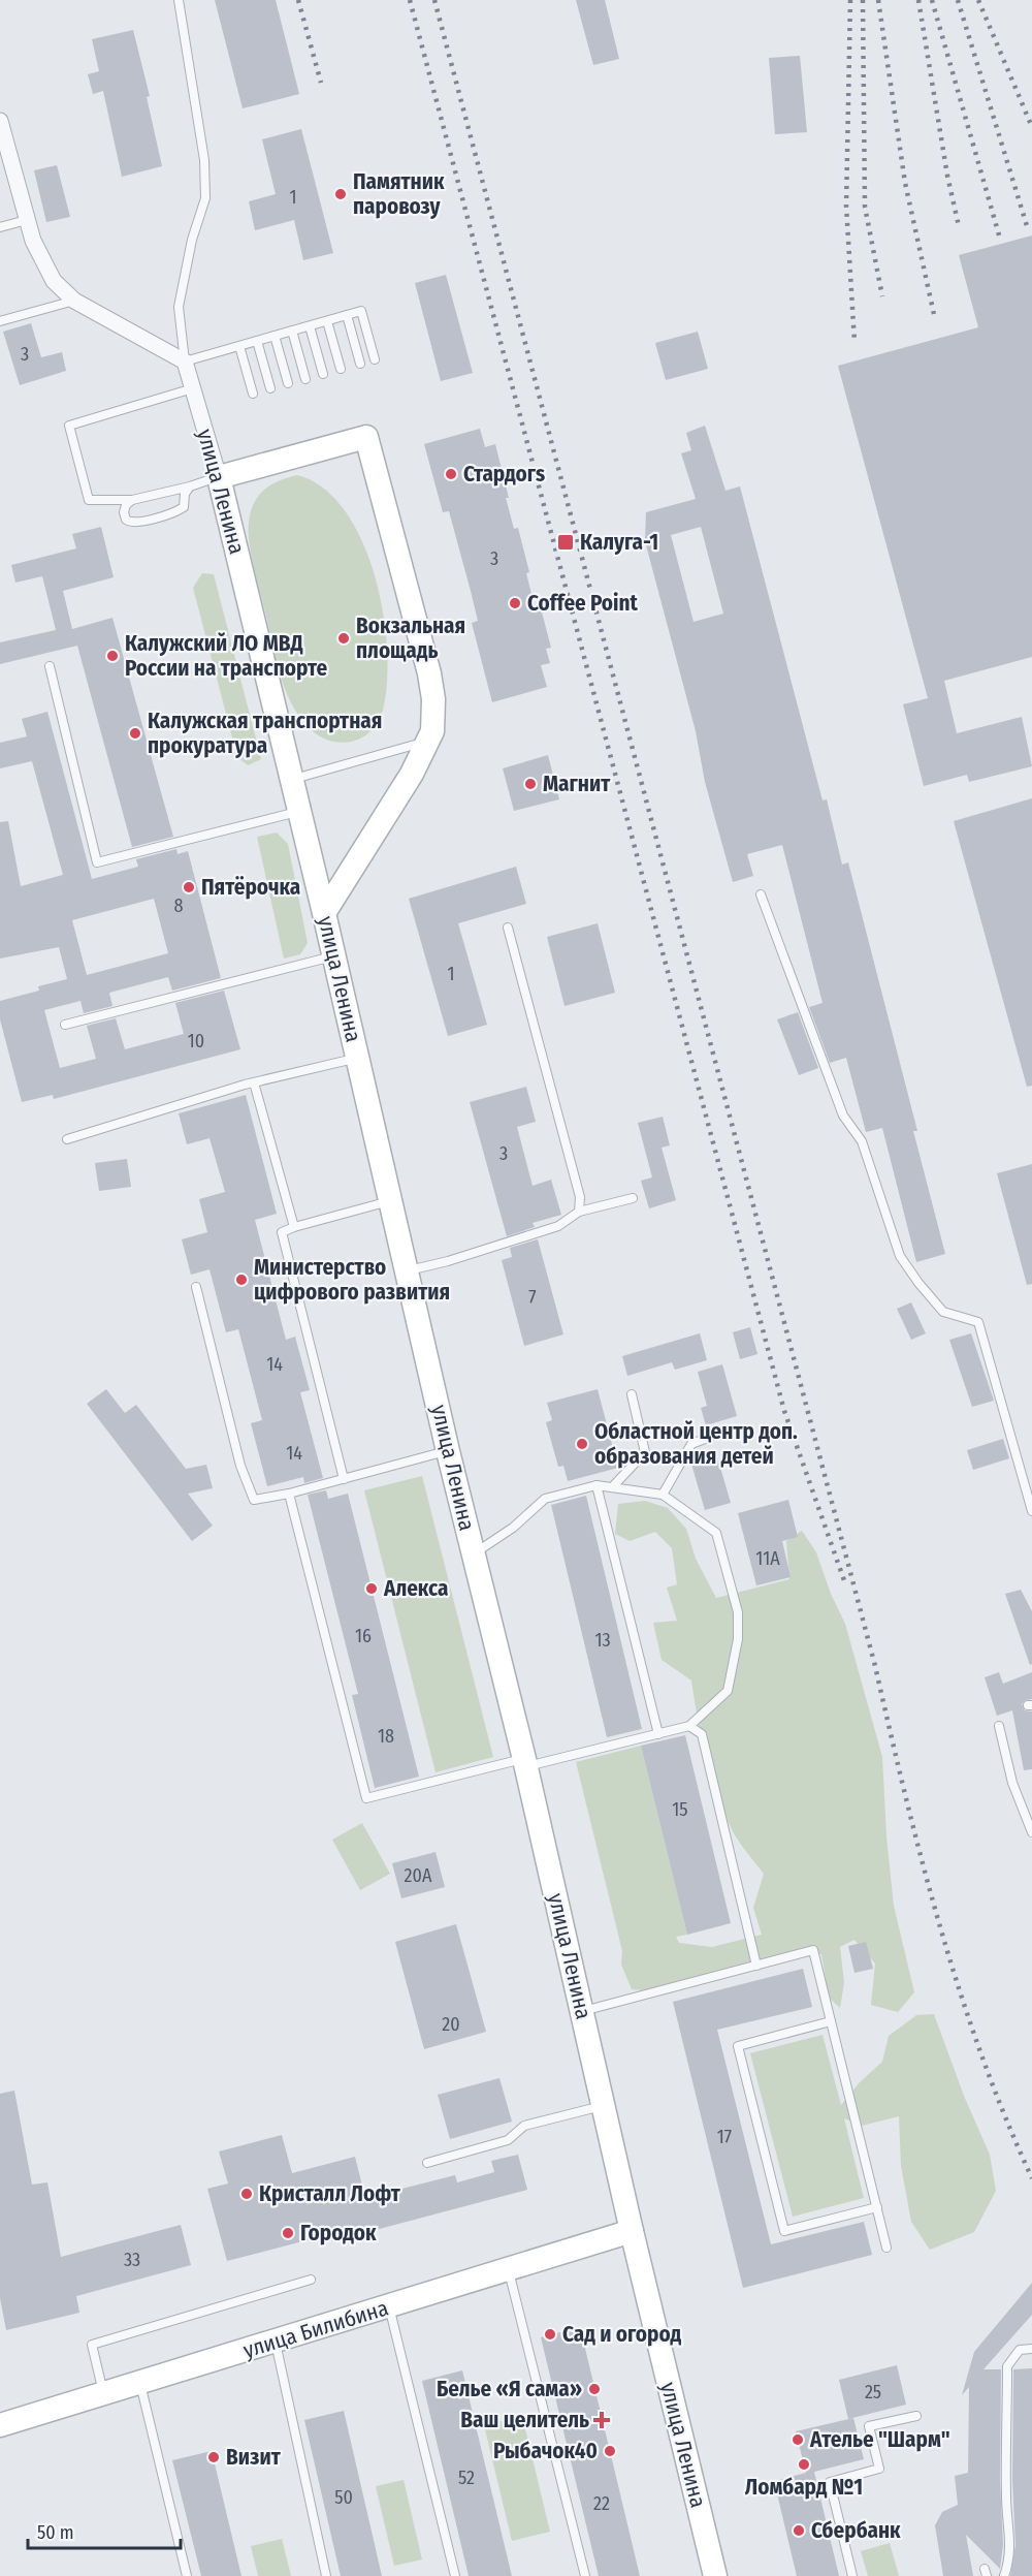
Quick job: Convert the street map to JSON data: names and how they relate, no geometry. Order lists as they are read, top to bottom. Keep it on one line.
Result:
{"streets":{"main road":["улица Ленина","улица Билибина"]},"crossings":[["улица Ленина","улица Билибина"]],"places":{"other":["Памятник паровозу","Стардогs","Coffee Point","Вокзальная площадь","Калужский ЛО МВД России на транспорте","Калужская транспортная прокуратура","Магнит","Пятёрочка","Министерство цифрового развития","Областной центр доп. образования детей","Алекса","Кристалл Лофт","Городок","Сад и огород","Белье «Я сама»","Ателье \"Шарм\"","Рыбачок40","Визит","Ломбард №1","Сбербанк"],"transit":["Калуга-1"],"health":["Ваш целитель"]},"house_numbers":["1","3","3","8","1","10","3","7","14","14","11А","16","13","18","15","20А","20","17","33","25","52","50","22"],"scale_bar":"50 m"}
